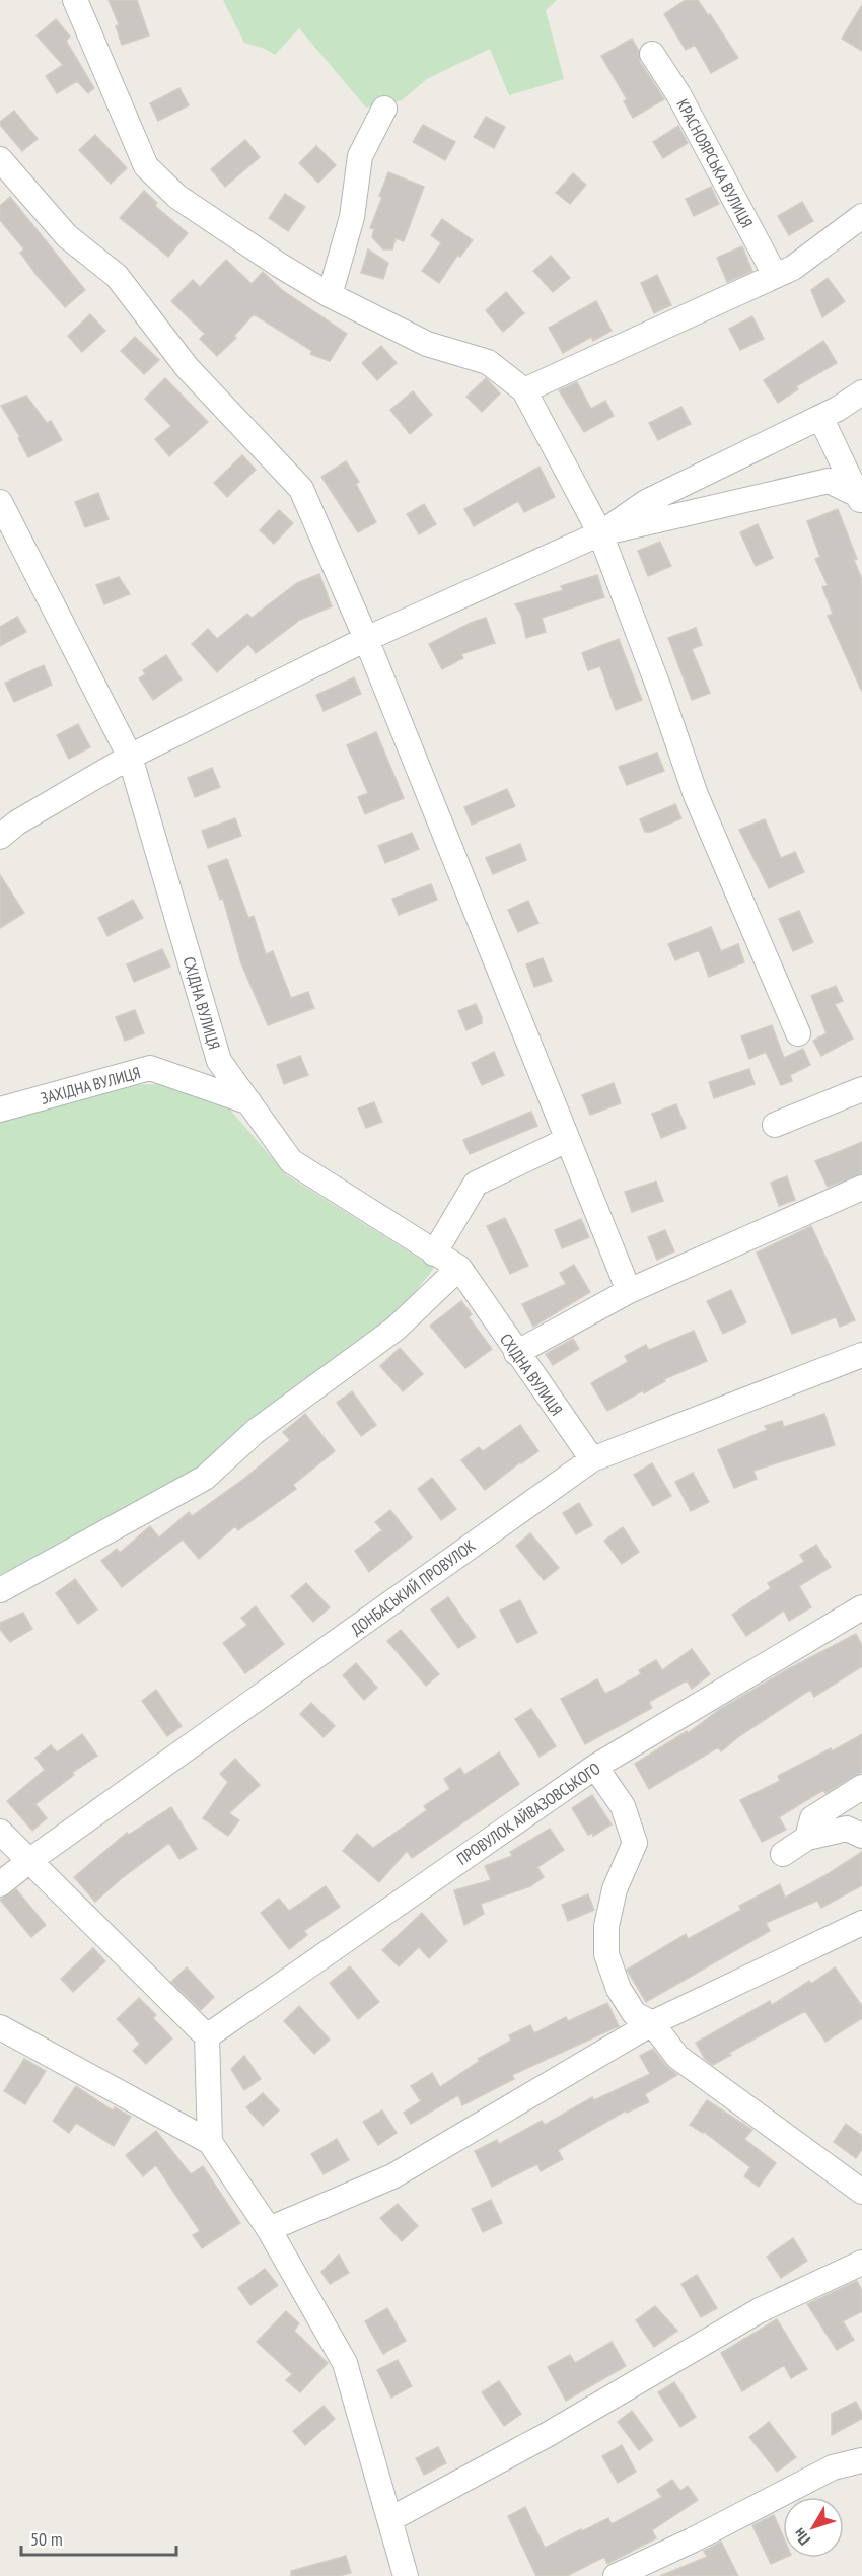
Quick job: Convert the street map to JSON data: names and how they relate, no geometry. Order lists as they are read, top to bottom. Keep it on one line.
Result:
{"streets":{"street":["КРАСНОЯРСЬКА ВУЛИЦЯ","СХІДНА ВУЛИЦЯ","ЗАХІДНА ВУЛИЦЯ","ДОНБАСЬКИЙ ПРОВУЛОК","ПРОВУЛОК АЙВАЗОВСЬКОГО"]},"crossings":[["СХІДНА ВУЛИЦЯ","ЗАХІДНА ВУЛИЦЯ"],["СХІДНА ВУЛИЦЯ","ДОНБАСЬКИЙ ПРОВУЛОК"]],"scale_bar":"50 m","north":"bottom left"}
